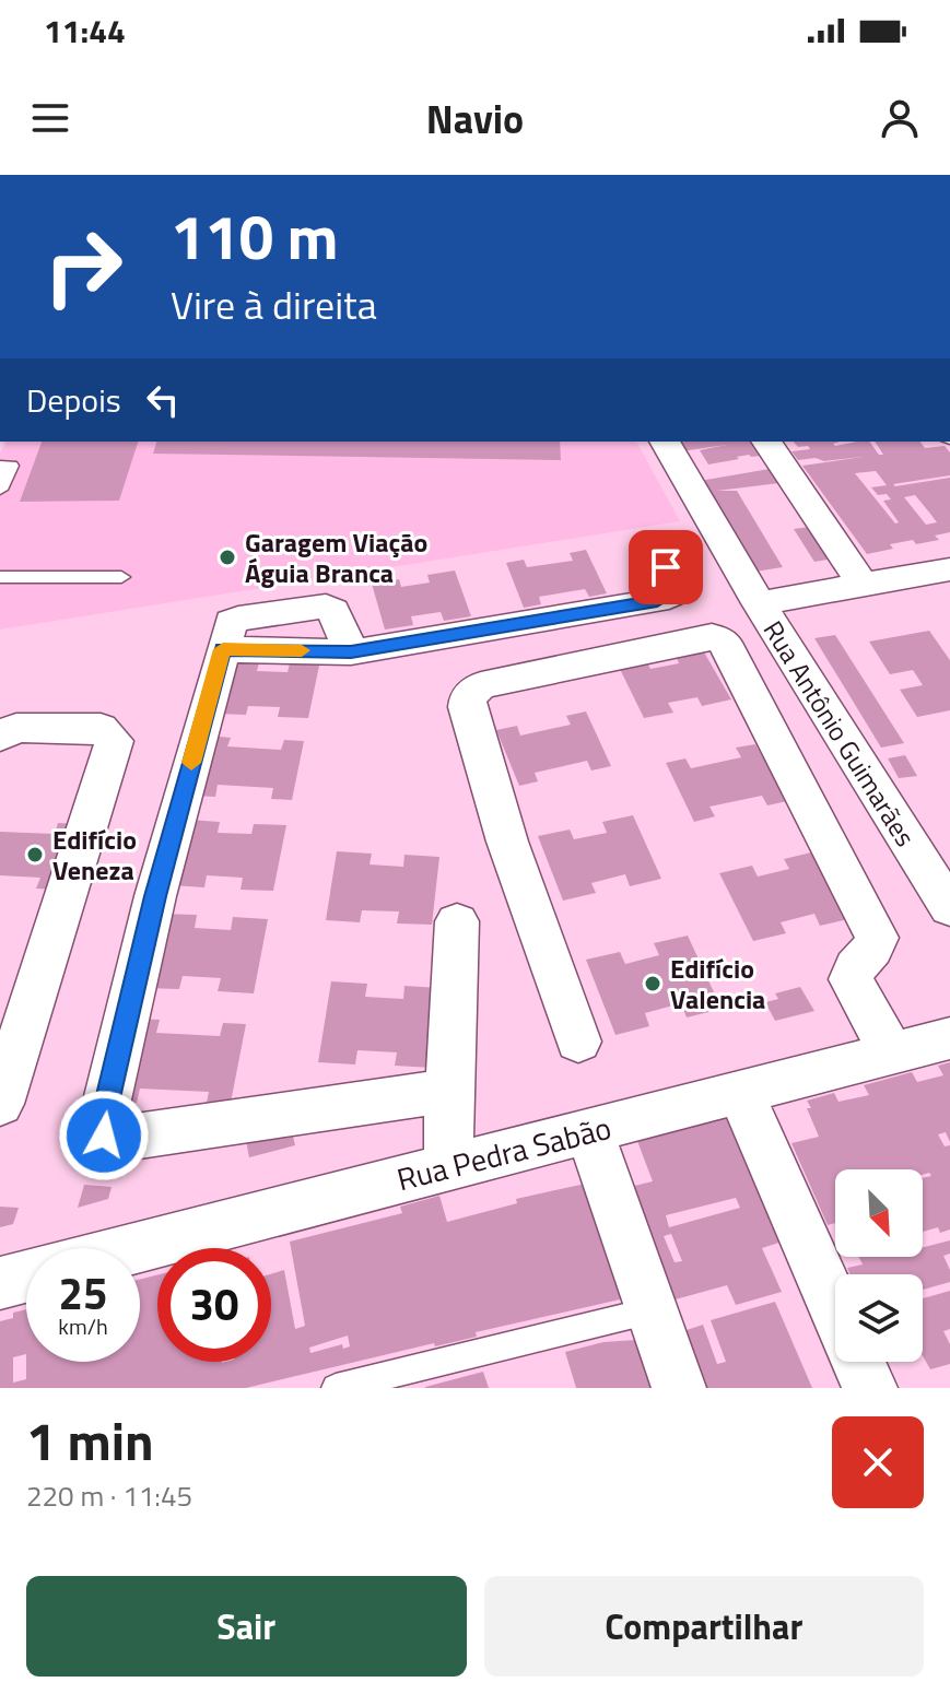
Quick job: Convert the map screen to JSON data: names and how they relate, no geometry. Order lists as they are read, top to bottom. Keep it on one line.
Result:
{"streets":{"street":["Rua Antônio Guimarães","Rua Pedra Sabão"]},"places":["Garagem Viação Águia Branca","Edifício Veneza","Edifício Valencia"],"north":"bottom right","page":{"status":"11:44","header":"Navio","turn":["110 m","Vire à direita"],"then":"Depois","speed":"25 km/h","limit":"30","heading":["1 min","220 m · 11:45"],"buttons":["Sair","Compartilhar"]}}
